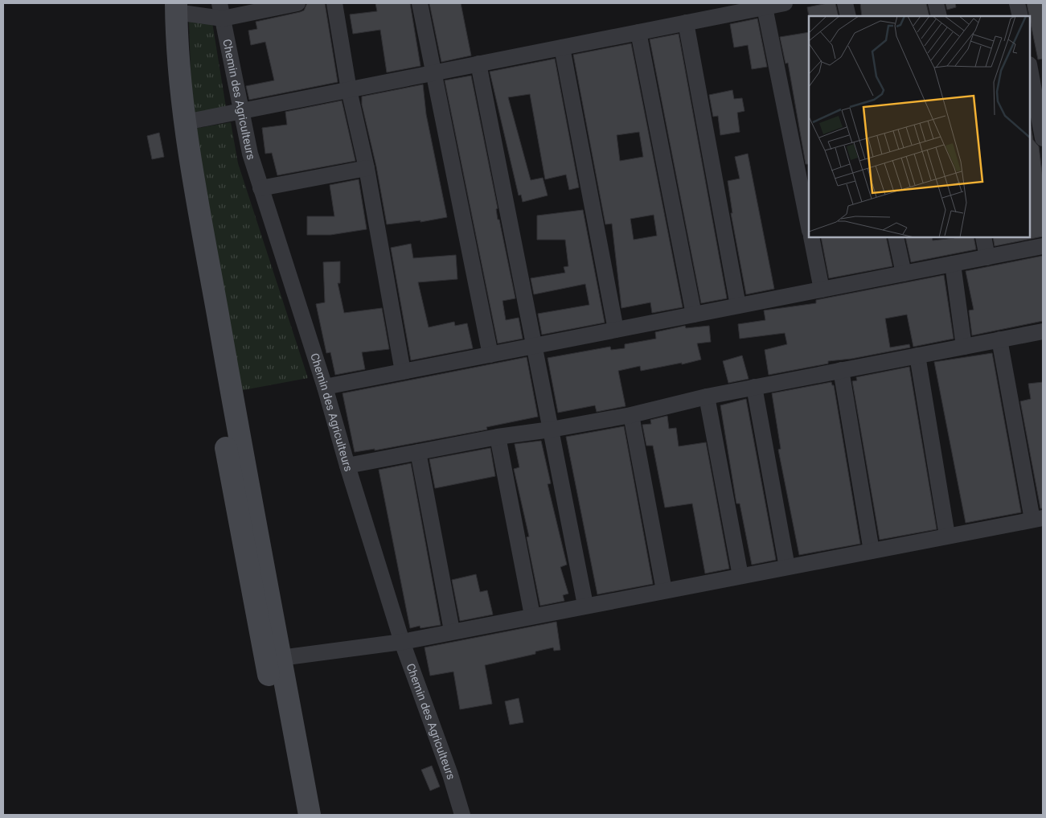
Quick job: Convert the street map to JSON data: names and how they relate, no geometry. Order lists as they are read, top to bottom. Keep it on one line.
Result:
{"streets":{"street":["Chemin des Agriculteurs"]}}
